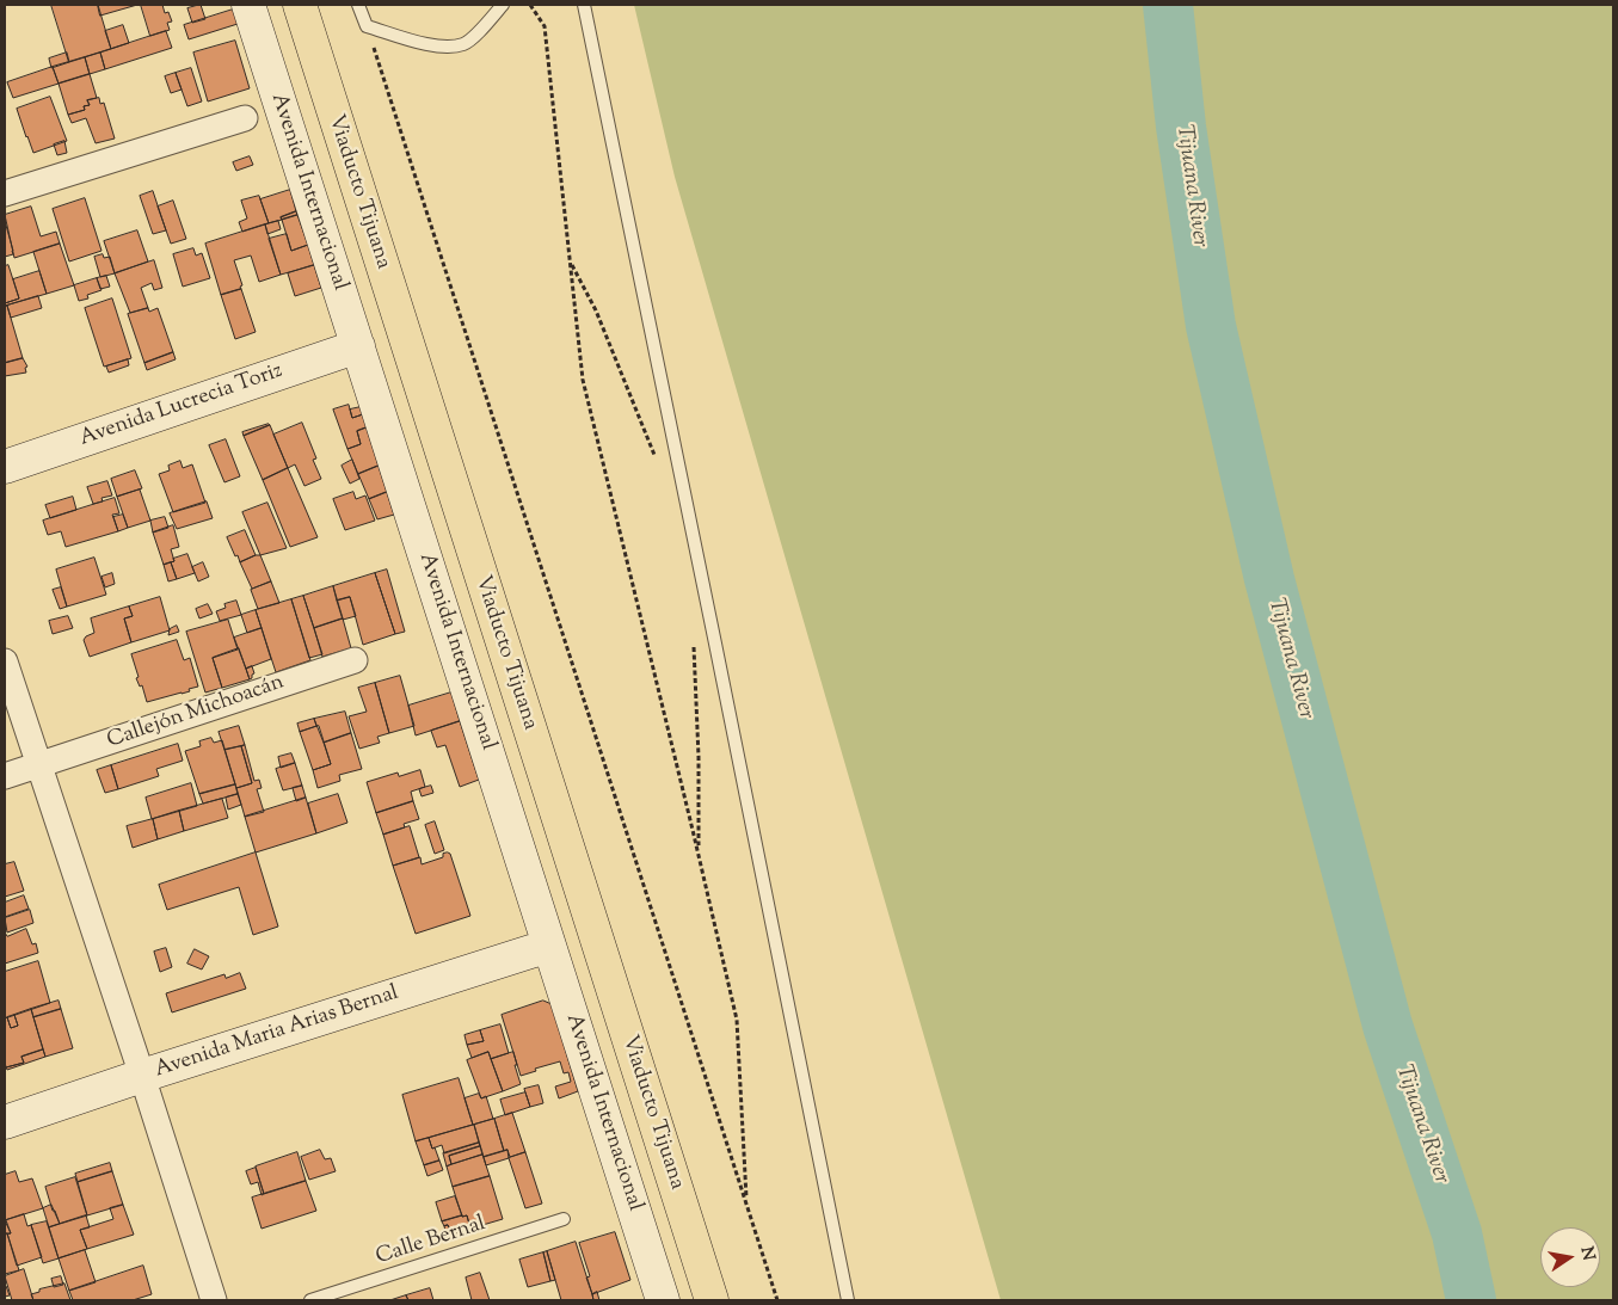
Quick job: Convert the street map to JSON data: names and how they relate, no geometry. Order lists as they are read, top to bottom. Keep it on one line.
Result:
{"streets":{"highway":["Avenida Internacional","Viaducto Tijuana"],"main road":["Avenida Lucrecia Toriz","Avenida Maria Arias Bernal"],"street":["Callejón Michoacán"],"lane":["Calle Bernal"]},"crossings":[["Avenida Internacional","Avenida Lucrecia Toriz"],["Avenida Internacional","Avenida Maria Arias Bernal"]],"water":["Tijuana River"],"north":"right"}
